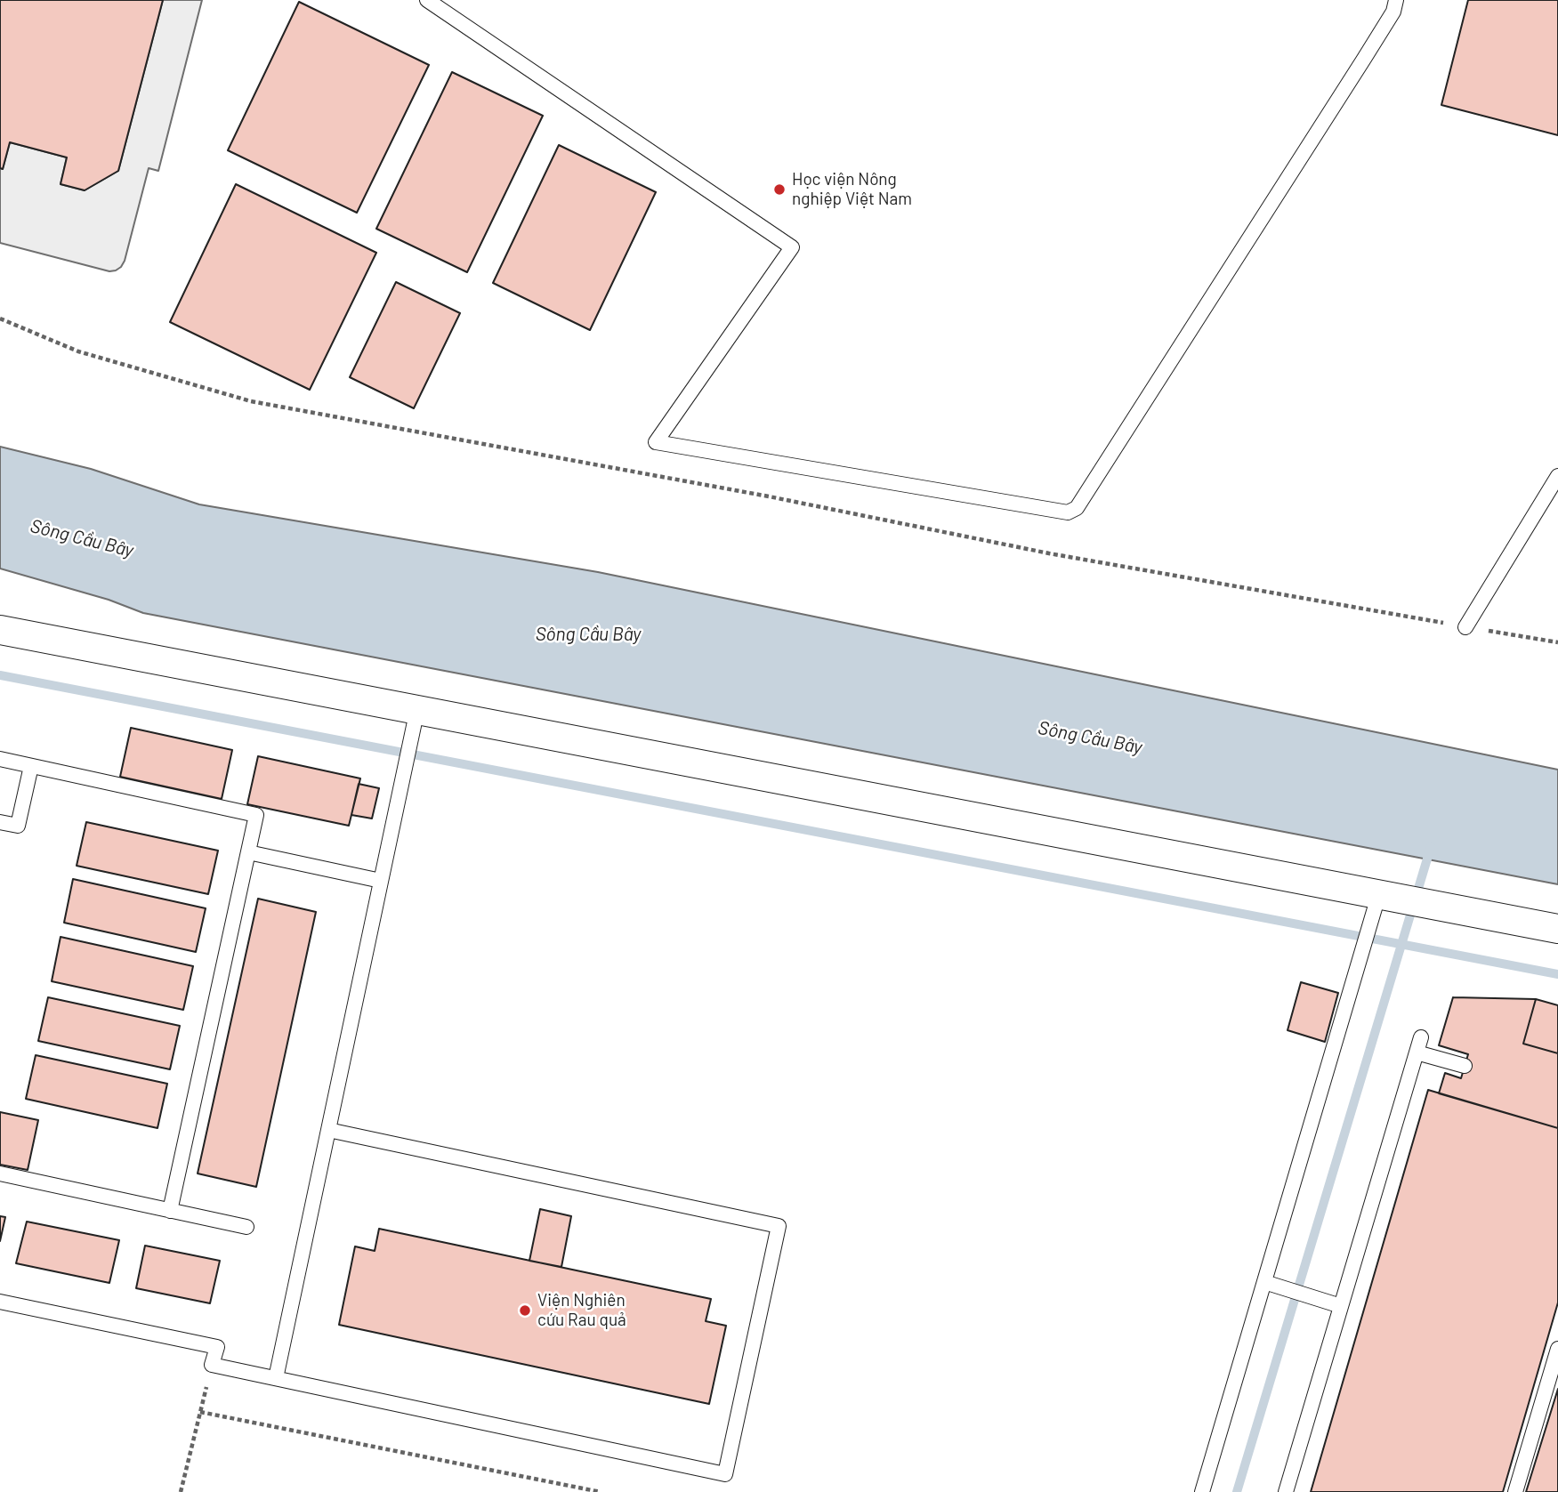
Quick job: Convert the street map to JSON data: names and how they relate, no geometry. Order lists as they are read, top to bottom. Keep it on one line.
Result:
{"water":["Sông Cầu Bây"],"places":["Học viện Nông nghiệp Việt Nam","Viện Nghiên cứu Rau quả"]}
